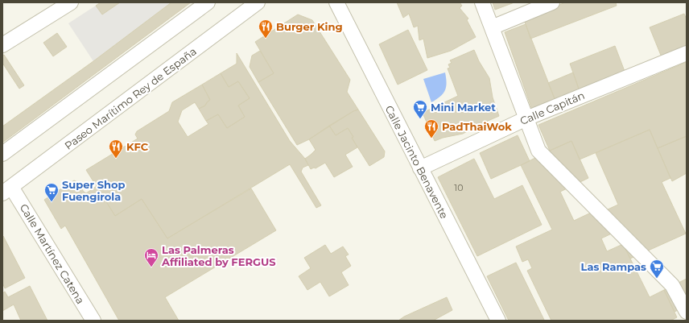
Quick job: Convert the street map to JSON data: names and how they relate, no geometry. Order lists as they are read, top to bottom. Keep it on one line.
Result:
{"streets":{"street":["Paseo Marítimo Rey de España","Calle Capitán","Calle Jacinto Benavente","Calle Martínez Catena"]},"crossings":[["Paseo Marítimo Rey de España","Calle Martínez Catena"],["Calle Capitán","Calle Jacinto Benavente"]],"places":{"restaurant":["Burger King","PadThaiWok","KFC"],"supermarket":["Mini Market","Super Shop Fuengirola","Las Rampas"],"hotel":["Las Palmeras Affiliated by FERGUS"]},"house_numbers":["10"]}
